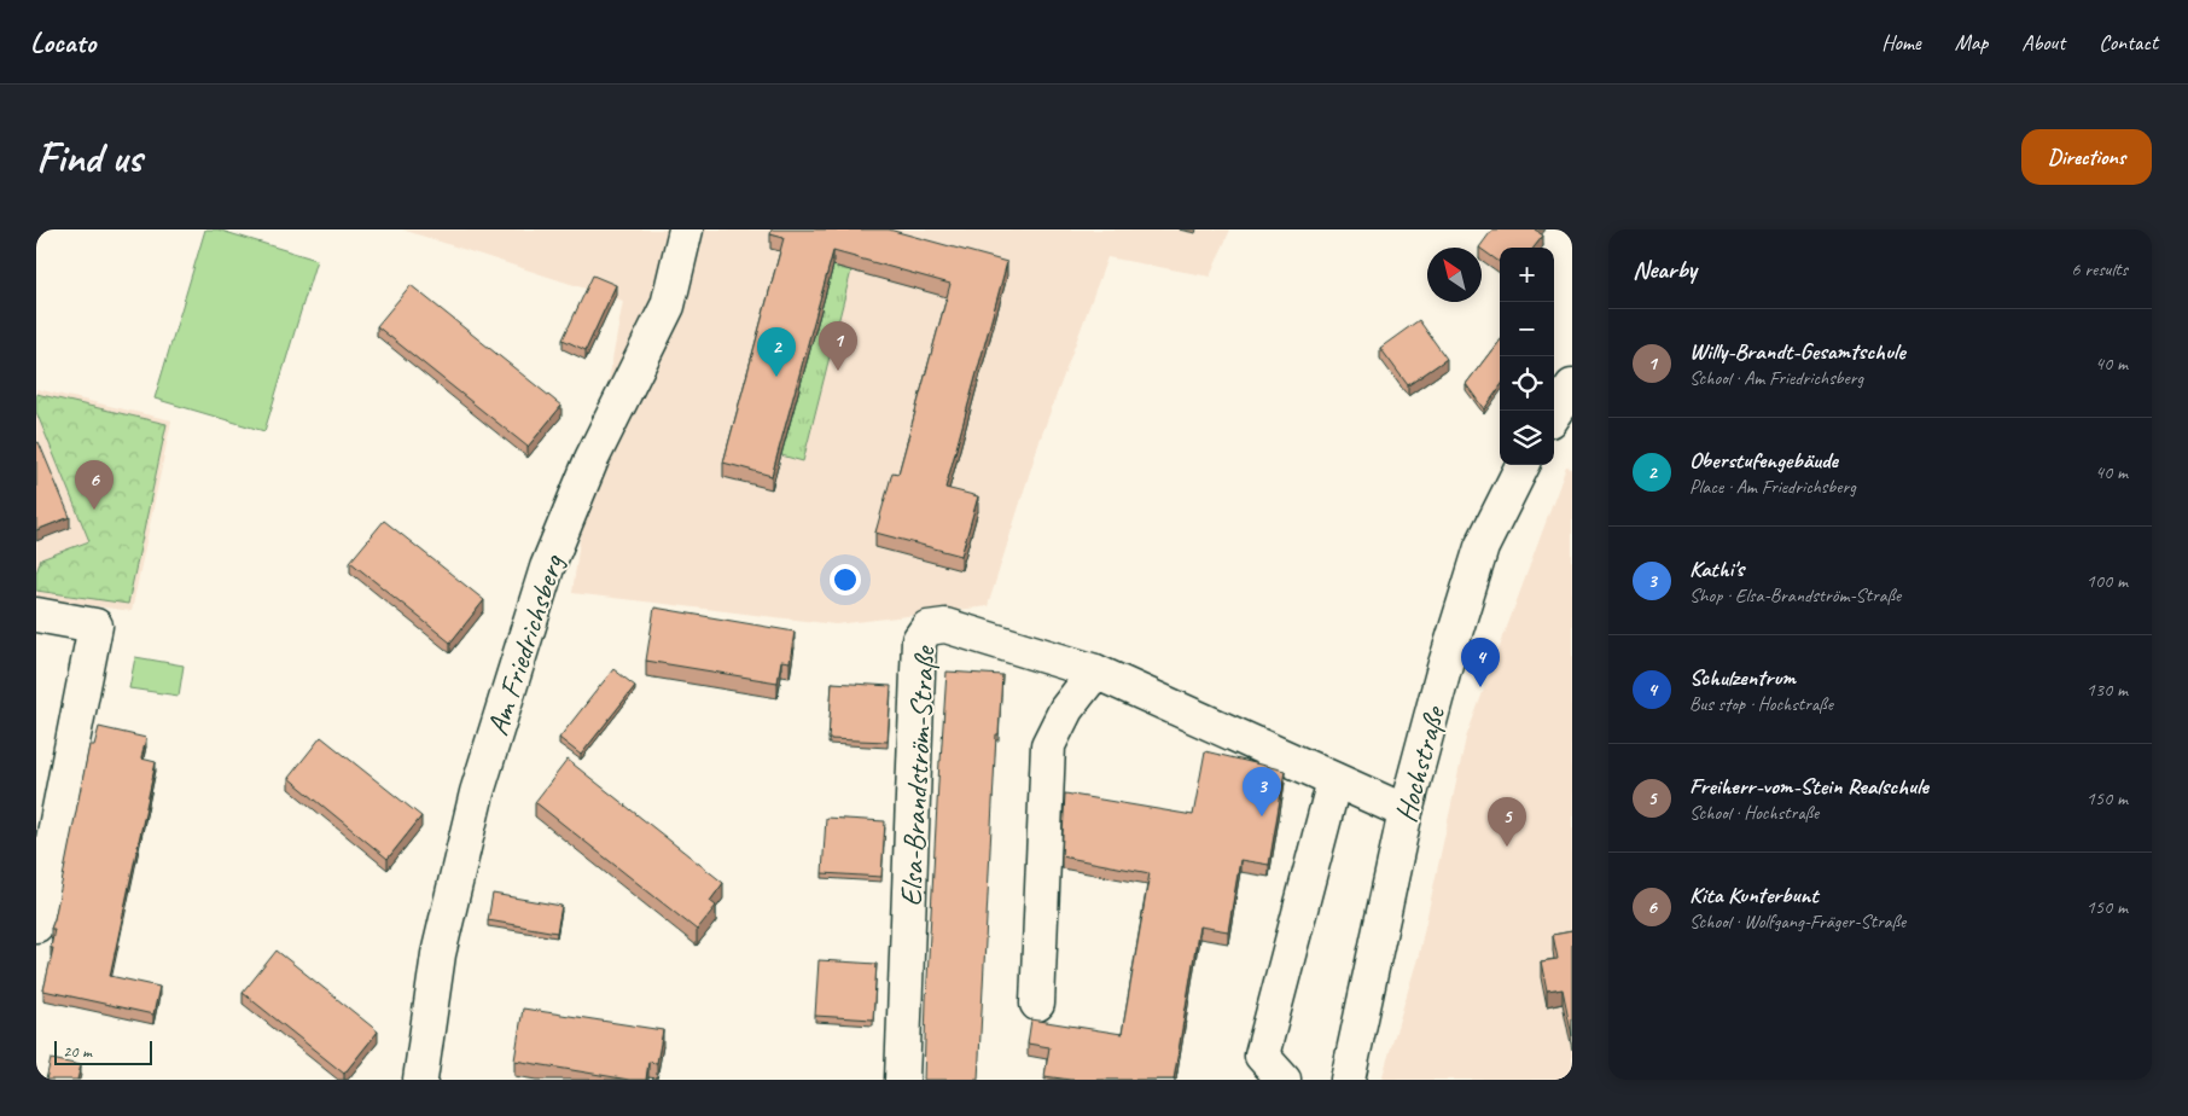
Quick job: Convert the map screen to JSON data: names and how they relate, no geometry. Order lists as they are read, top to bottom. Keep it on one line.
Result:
{"streets":{"street":["Am Friedrichsberg","Hochstraße","Elsa-Brandström-Straße"]},"crossings":[["Hochstraße","Elsa-Brandström-Straße"]],"scale_bar":"20 m","north":"top left","page":{"header":"Locato","nav":["Home","Map","About","Contact"],"buttons":"Directions","title":"Find us","heading":["Nearby","6 results"],"map_buttons":["+","−"],"list":[{"mark":"1","name":"Willy-Brandt-Gesamtschule","note":"School · Am Friedrichsberg","value":"40 m"},{"mark":"2","name":"Oberstufengebäude","note":"Place · Am Friedrichsberg","value":"40 m"},{"mark":"3","name":"Kathi's","note":"Shop · Elsa-Brandström-Straße","value":"100 m"},{"mark":"4","name":"Schulzentrum","note":"Bus stop · Hochstraße","value":"130 m"},{"mark":"5","name":"Freiherr-vom-Stein Realschule","note":"School · Hochstraße","value":"150 m"},{"mark":"6","name":"Kita Kunterbunt","note":"School · Wolfgang-Fräger-Straße","value":"150 m"}],"pins":["1","2","6","4","3","5"],"scale":"20 m"}}
